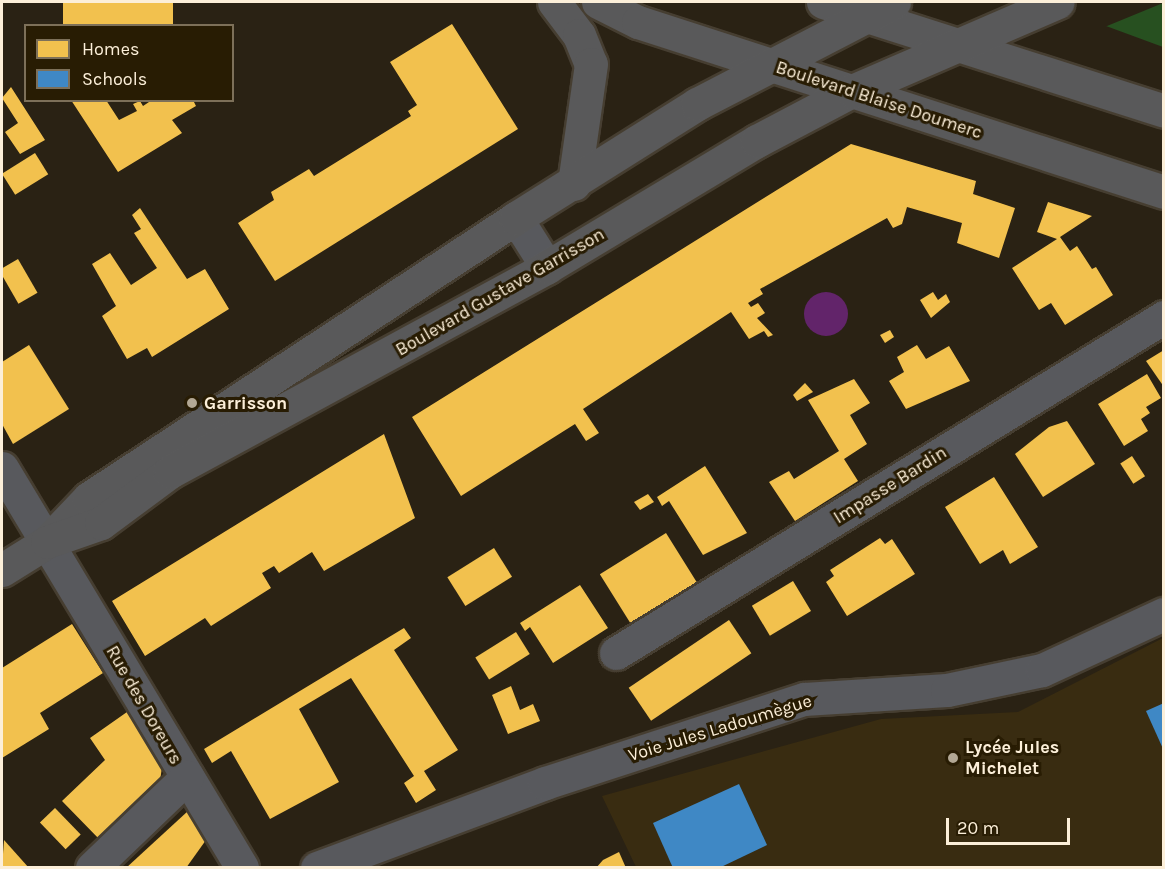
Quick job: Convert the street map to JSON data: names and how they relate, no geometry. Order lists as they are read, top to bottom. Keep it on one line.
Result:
{"streets":{"main road":["Boulevard Blaise Doumerc","Boulevard Gustave Garrisson"],"street":["Impasse Bardin","Rue des Doreurs","Voie Jules Ladoumègue"]},"crossings":[["Boulevard Blaise Doumerc","Boulevard Gustave Garrisson"],["Boulevard Gustave Garrisson","Rue des Doreurs"]],"places":["Garrisson","Lycée Jules Michelet"],"legend":["Homes","Schools"],"scale_bar":"20 m"}
